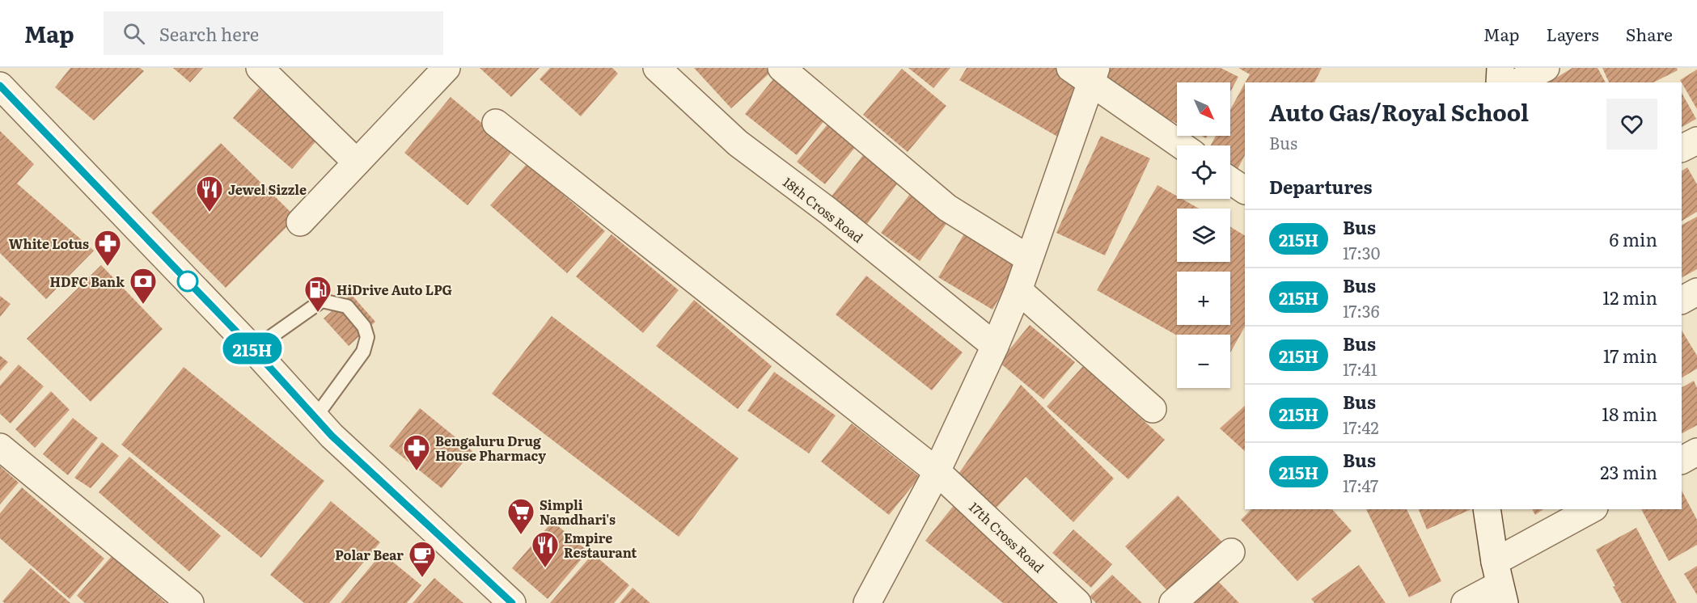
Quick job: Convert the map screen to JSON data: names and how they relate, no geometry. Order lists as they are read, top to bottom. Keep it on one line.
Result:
{"streets":{"street":["18th Cross Road","17th Cross Road"]},"places":{"restaurant":["Jewel Sizzle","Empire Restaurant"],"pharmacy":["White Lotus","Bengaluru Drug House Pharmacy"],"bank":["HDFC Bank"],"fuel station":["HiDrive Auto LPG"],"supermarket":["Simpli Namdhari's"],"cafe":["Polar Bear"]},"lines":["bus line 215H"],"north":"bottom right","page":{"header":"Map","search":"Search here","nav":["Map","Layers","Share"],"on_map":"215H","map_buttons":["+","−"],"heading":[["Auto Gas/Royal School","Bus"],"Departures"],"list":[{"mark":"215H","name":"Bus","note":"17:30","value":"6 min"},{"mark":"215H","name":"Bus","note":"17:36","value":"12 min"},{"mark":"215H","name":"Bus","note":"17:41","value":"17 min"},{"mark":"215H","name":"Bus","note":"17:42","value":"18 min"},{"mark":"215H","name":"Bus","note":"17:47","value":"23 min"}]}}
